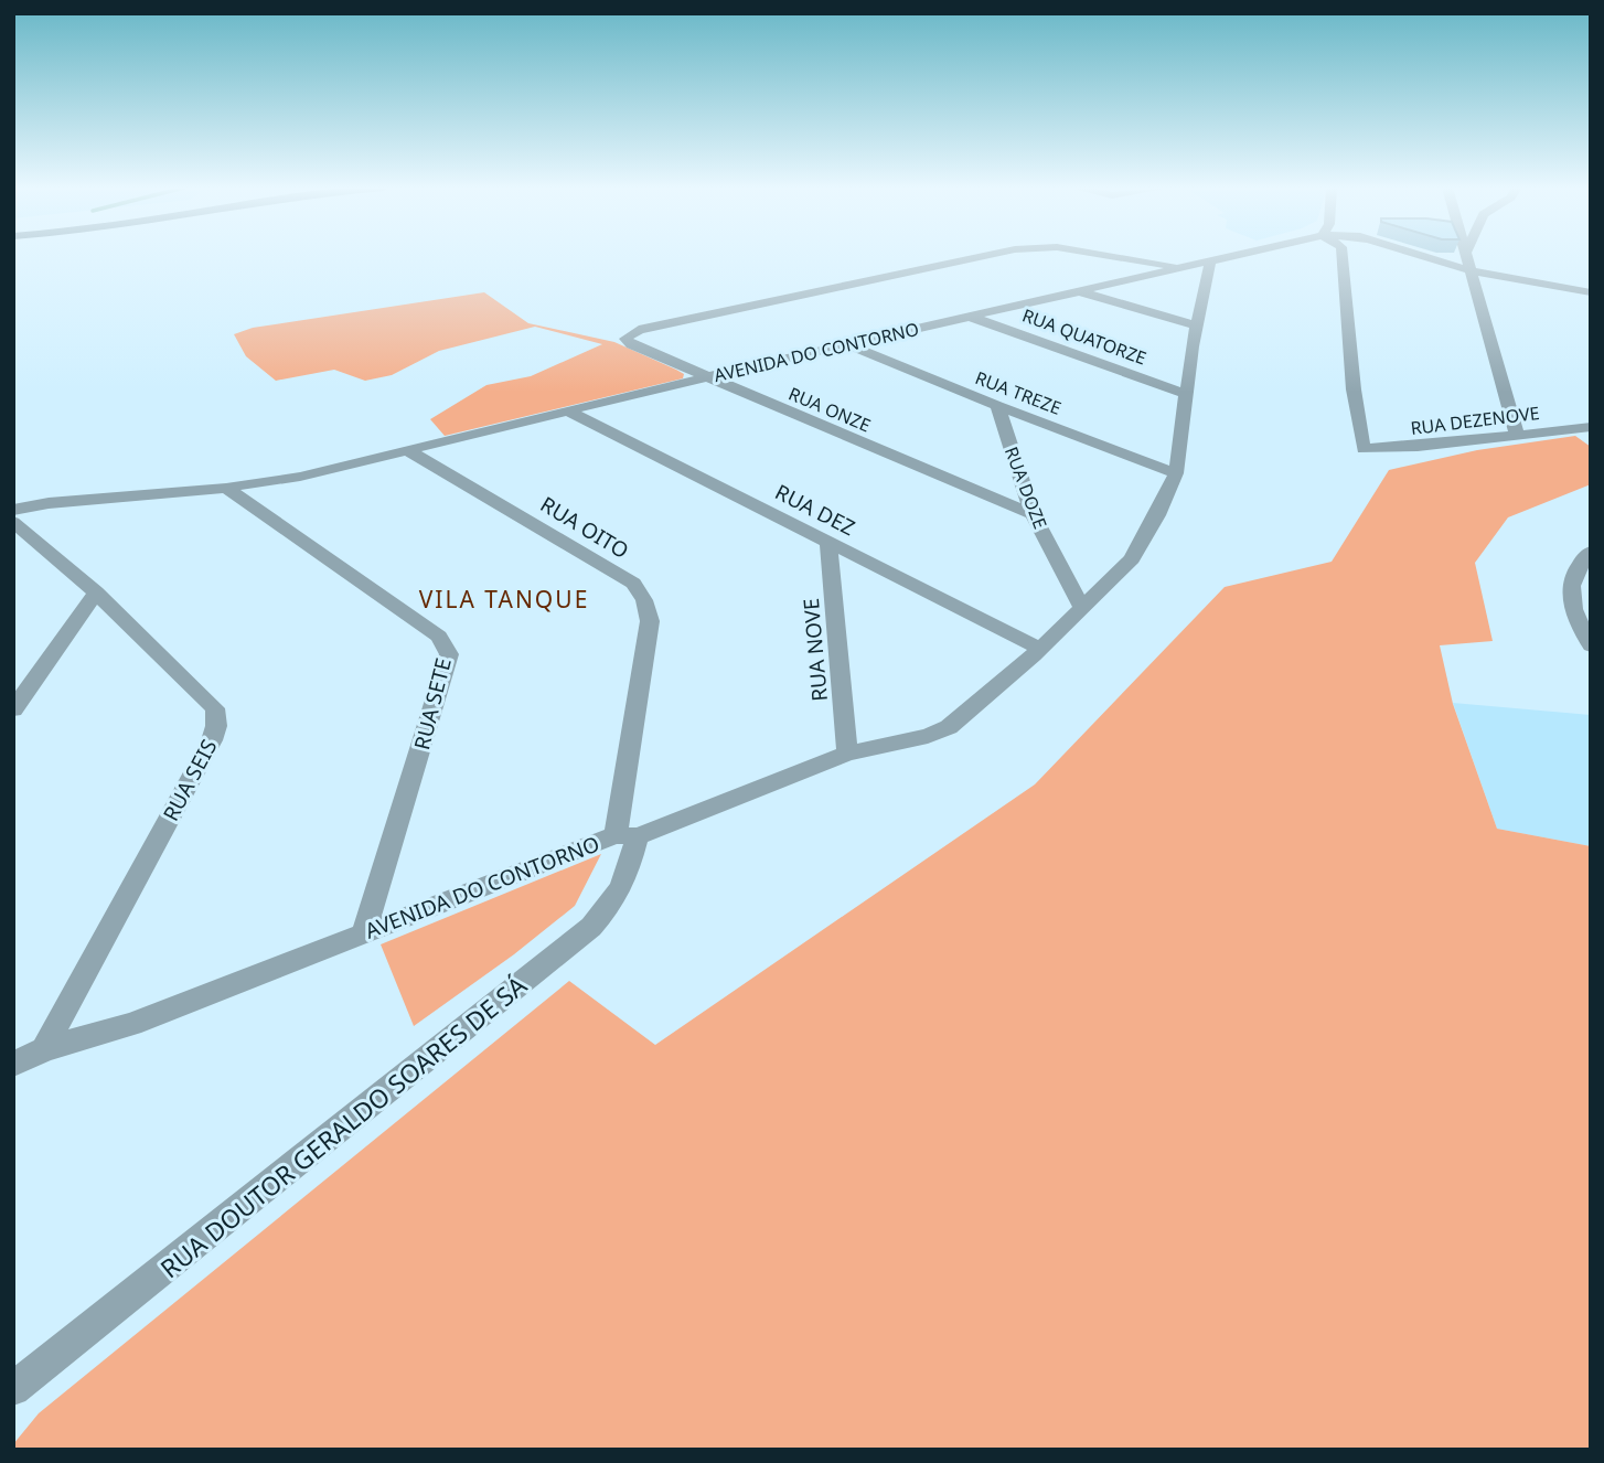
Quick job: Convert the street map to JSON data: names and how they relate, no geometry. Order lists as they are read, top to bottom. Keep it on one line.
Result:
{"streets":{"street":["RUA QUATORZE","AVENIDA DO CONTORNO","RUA TREZE","RUA ONZE","RUA DEZENOVE","RUA DOZE","RUA DEZ","RUA OITO","RUA NOVE","RUA SETE","RUA SEIS","RUA DOUTOR GERALDO SOARES DE SÁ"]},"crossings":[["RUA QUATORZE","AVENIDA DO CONTORNO"],["AVENIDA DO CONTORNO","RUA TREZE"],["AVENIDA DO CONTORNO","RUA ONZE"],["AVENIDA DO CONTORNO","RUA DOZE"],["AVENIDA DO CONTORNO","RUA DEZ"],["AVENIDA DO CONTORNO","RUA OITO"],["AVENIDA DO CONTORNO","RUA NOVE"],["AVENIDA DO CONTORNO","RUA SETE"],["AVENIDA DO CONTORNO","RUA SEIS"],["AVENIDA DO CONTORNO","RUA DOUTOR GERALDO SOARES DE SÁ"],["RUA TREZE","RUA DOZE"],["RUA ONZE","RUA DOZE"],["RUA DEZ","RUA NOVE"],["RUA OITO","RUA DOUTOR GERALDO SOARES DE SÁ"]],"districts":["VILA TANQUE"]}
